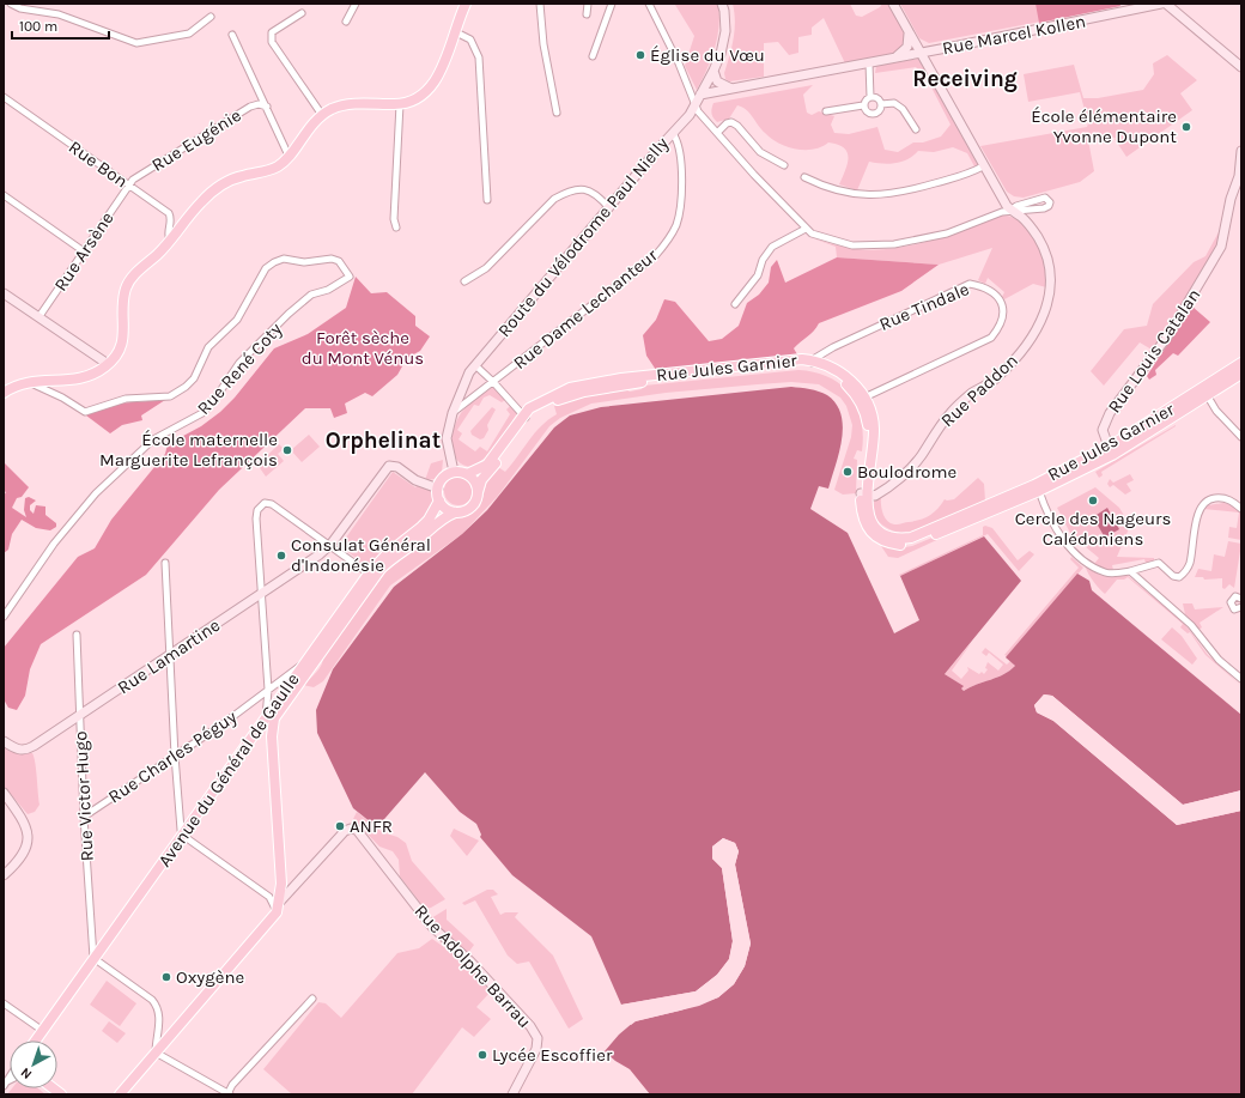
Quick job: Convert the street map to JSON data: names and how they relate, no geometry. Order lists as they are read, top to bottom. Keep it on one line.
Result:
{"streets":{"main road":["Rue Jules Garnier","Avenue du Général de Gaulle"],"street":["Rue Marcel Kollen","Rue Eugénie","Rue Bon","Route du Vélodrome Paul Nielly","Rue Arsène","Rue Tindale","Rue Dame Lechanteur","Rue Louis Catalan","Rue René Coty","Rue Paddon","Rue Lamartine","Rue Charles Péguy","Rue Victor Hugo","Rue Adolphe Barrau"]},"crossings":[["Rue Marcel Kollen","Route du Vélodrome Paul Nielly"],["Rue Marcel Kollen","Rue Paddon"],["Rue Eugénie","Rue Bon"],["Rue Eugénie","Rue Arsène"],["Rue Bon","Rue Arsène"],["Route du Vélodrome Paul Nielly","Rue Dame Lechanteur"],["Route du Vélodrome Paul Nielly","Rue Jules Garnier"],["Route du Vélodrome Paul Nielly","Rue Lamartine"],["Route du Vélodrome Paul Nielly","Avenue du Général de Gaulle"],["Rue Tindale","Rue Jules Garnier"],["Rue Louis Catalan","Rue Jules Garnier"],["Rue Jules Garnier","Rue Paddon"],["Rue Jules Garnier","Rue Lamartine"],["Rue Jules Garnier","Avenue du Général de Gaulle"],["Rue Lamartine","Avenue du Général de Gaulle"],["Rue Lamartine","Rue Victor Hugo"],["Rue Charles Péguy","Avenue du Général de Gaulle"],["Rue Charles Péguy","Rue Victor Hugo"],["Avenue du Général de Gaulle","Rue Victor Hugo"]],"districts":["Receiving","Orphelinat"],"parks":["Forêt sèche du Mont Vénus"],"places":["Église du Vœu","École élémentaire Yvonne Dupont","École maternelle Marguerite Lefrançois","Boulodrome","Cercle des Nageurs Calédoniens","Consulat Général d'Indonésie","ANFR","Oxygène","Lycée Escoffier"],"scale_bar":"100 m","north":"bottom left"}
